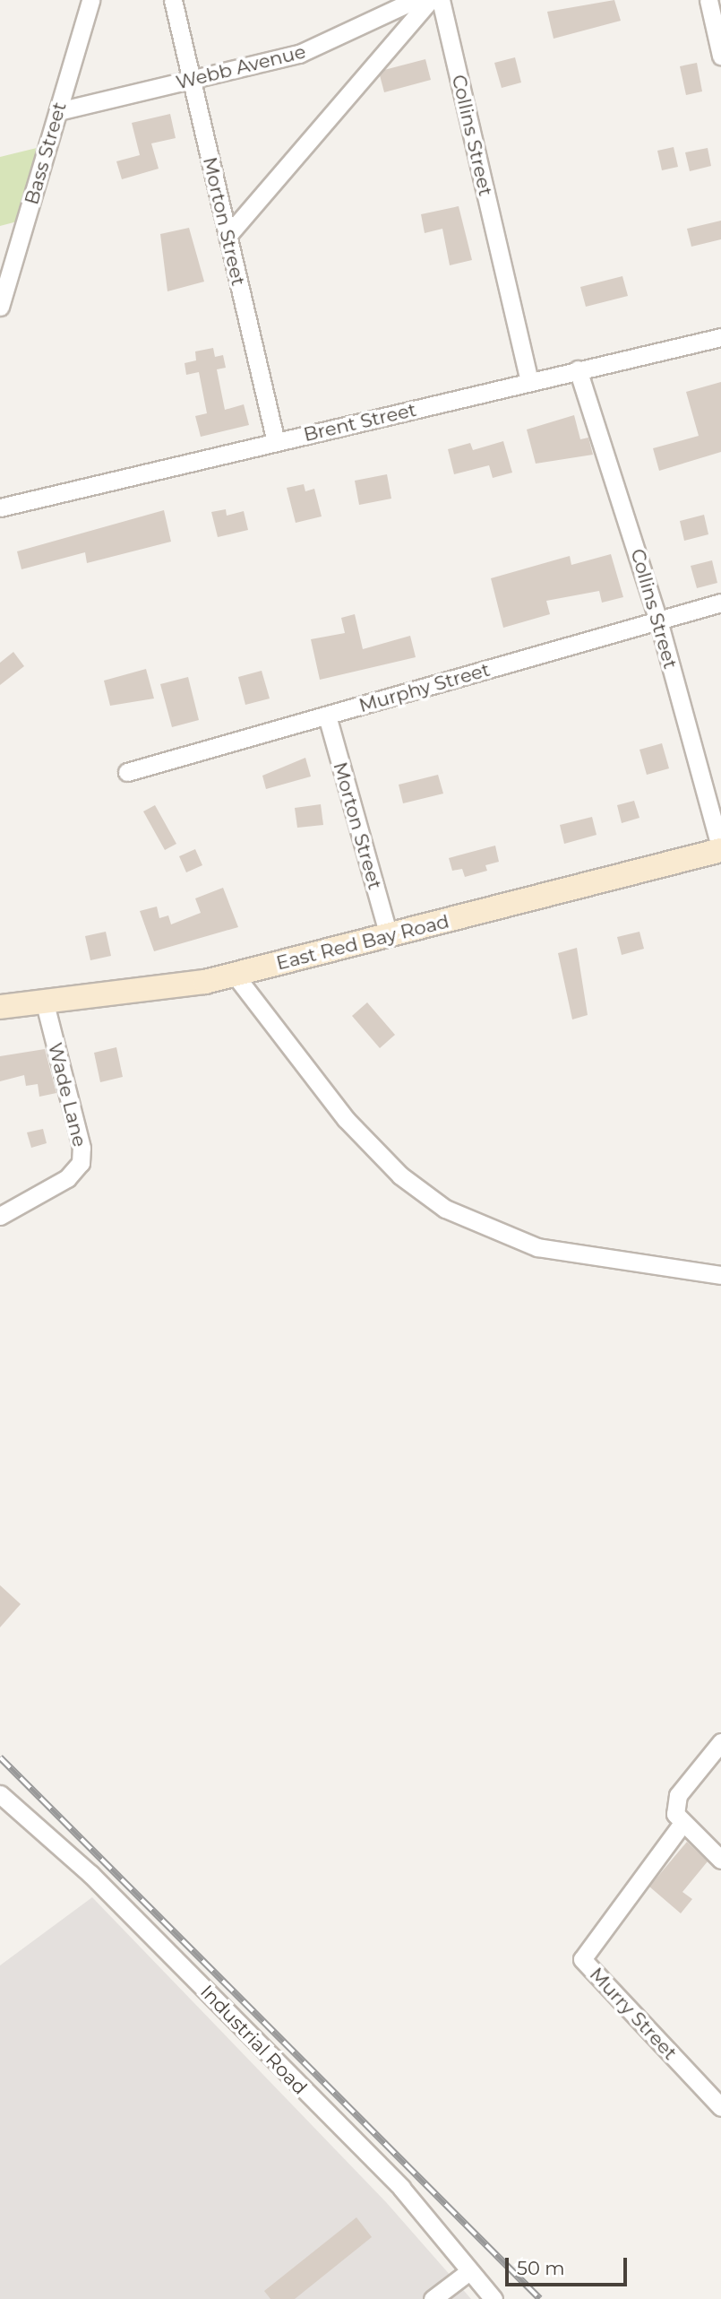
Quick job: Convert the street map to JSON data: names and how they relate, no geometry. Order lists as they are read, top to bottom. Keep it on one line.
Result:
{"streets":{"street":["Webb Avenue","Collins Street","Bass Street","Morton Street","Brent Street","Murphy Street","East Red Bay Road","Wade Lane","Murry Street","Industrial Road"]},"crossings":[["Webb Avenue","Bass Street"],["Webb Avenue","Morton Street"],["Collins Street","Brent Street"],["Collins Street","Murphy Street"],["Collins Street","East Red Bay Road"],["Morton Street","Brent Street"],["Morton Street","Murphy Street"],["Morton Street","East Red Bay Road"],["East Red Bay Road","Wade Lane"]],"scale_bar":"50 m"}
